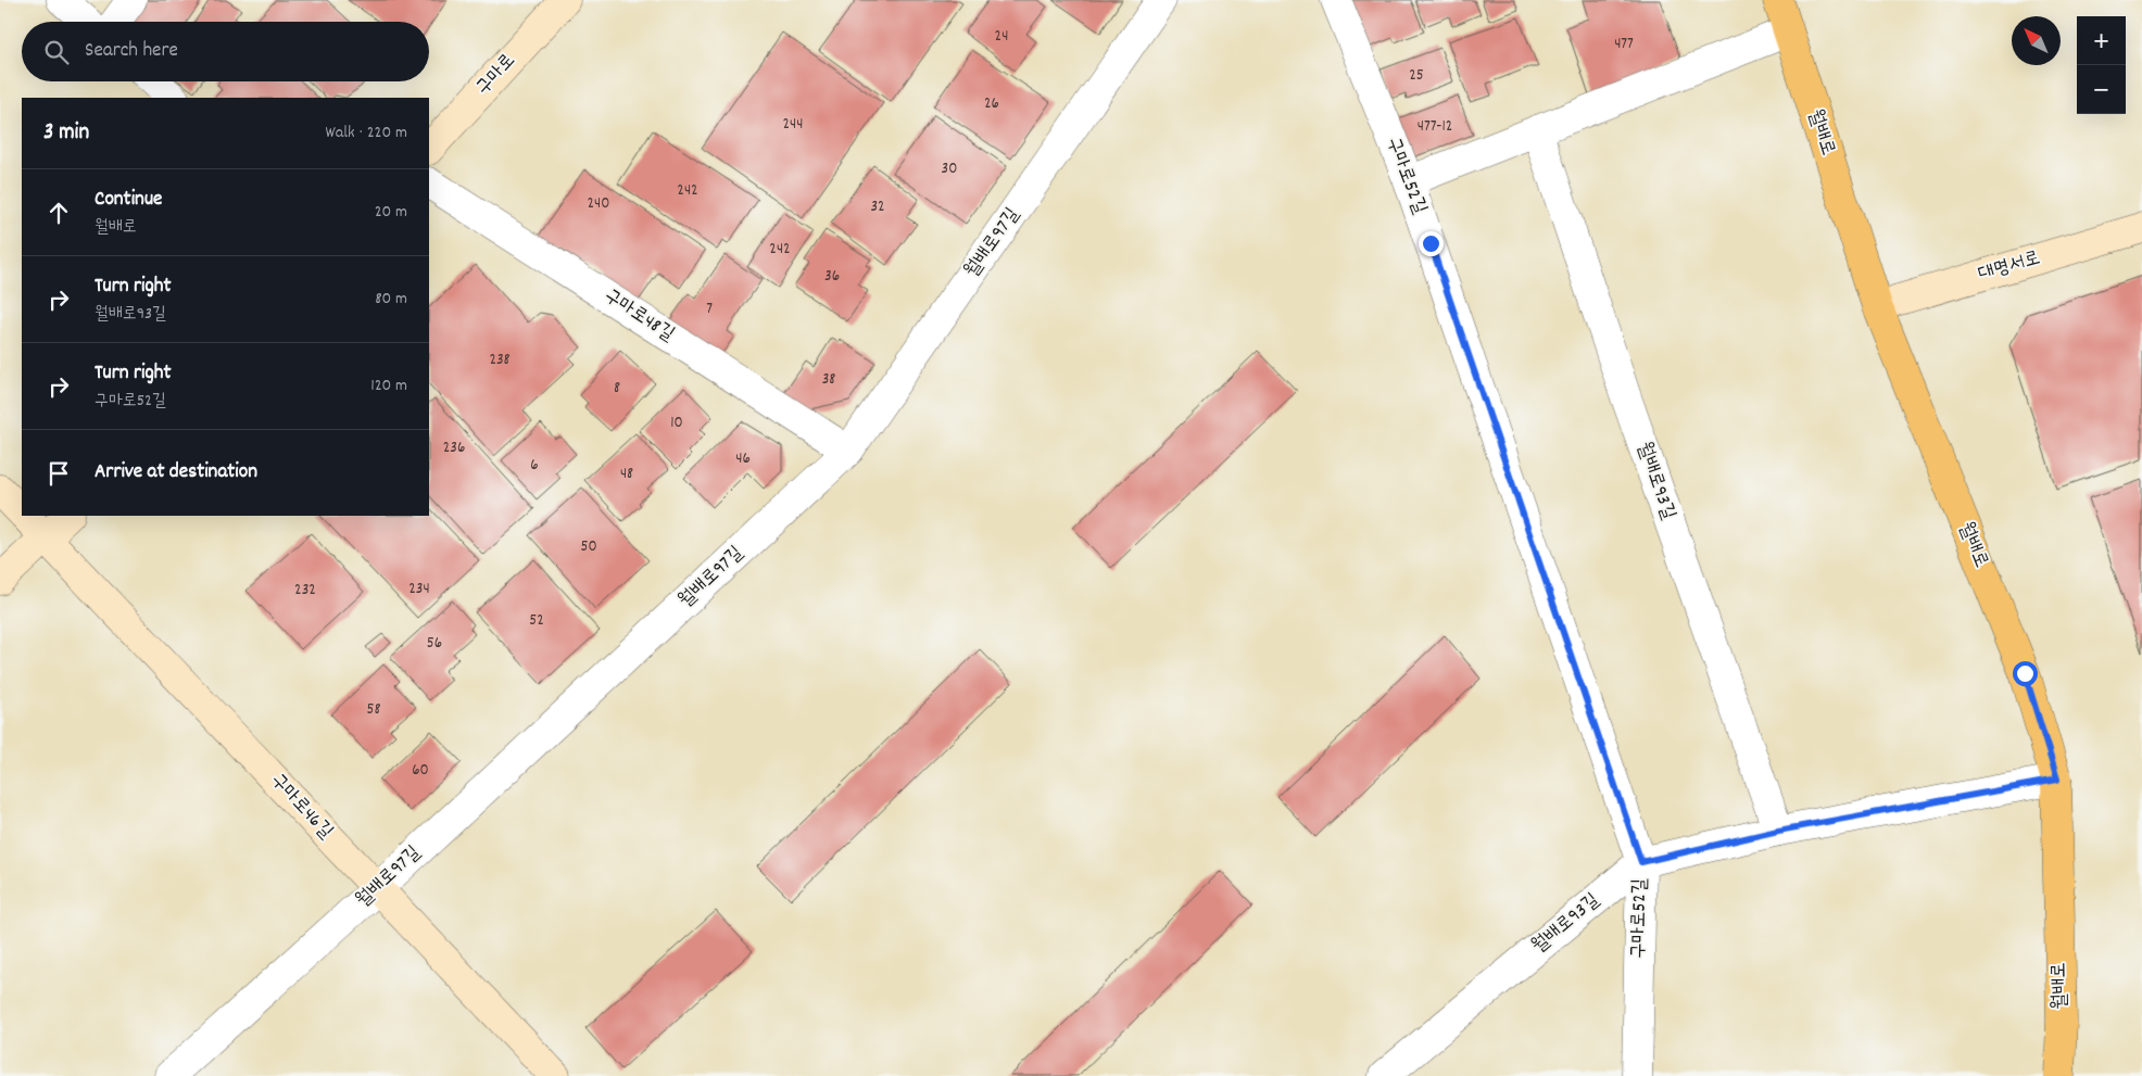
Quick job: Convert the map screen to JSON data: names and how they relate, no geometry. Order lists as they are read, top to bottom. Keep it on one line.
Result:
{"streets":{"main road":["구마로","월배로","대명서로","구마로46길"],"street":["구마로52길","월배로97길","구마로48길","월배로93길"]},"crossings":[["월배로","대명서로"],["월배로","월배로93길"],["구마로52길","월배로93길"],["월배로97길","구마로48길"],["월배로97길","구마로46길"]],"house_numbers":["24","477","25","26","244","477-12","30","242","240","32","242","36","7","238","38","8","10","236","46","6","48","50","234","232","52","56","58","60"],"north":"top left","page":{"map_buttons":["+","−"],"search":"Search here","heading":["3 min","Walk · 220 m"],"list":[["Continue","월배로","20 m"],["Turn right","월배로93길","80 m"],["Turn right","구마로52길","120 m"],"Arrive at destination"]}}
